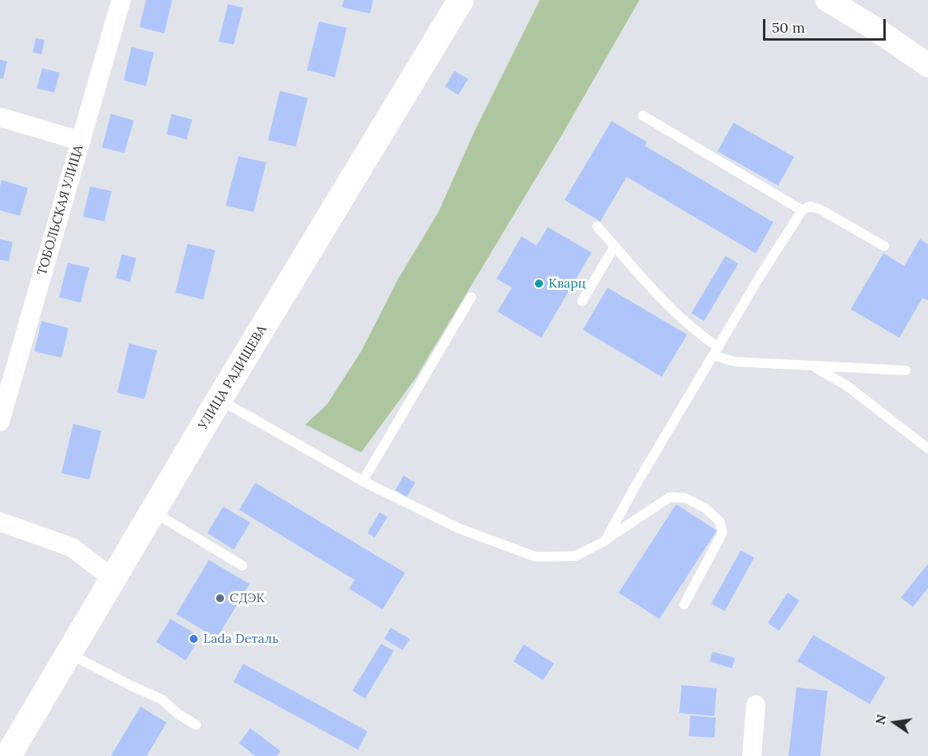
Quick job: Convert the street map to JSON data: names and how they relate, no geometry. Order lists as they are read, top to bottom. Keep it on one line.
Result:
{"streets":{"main road":["УЛИЦА РАДИЩЕВА"],"street":["ТОБОЛЬСКАЯ УЛИЦА"]},"places":["Кварц","СДЭК","Lada Dеталь"],"scale_bar":"50 m","north":"left"}
